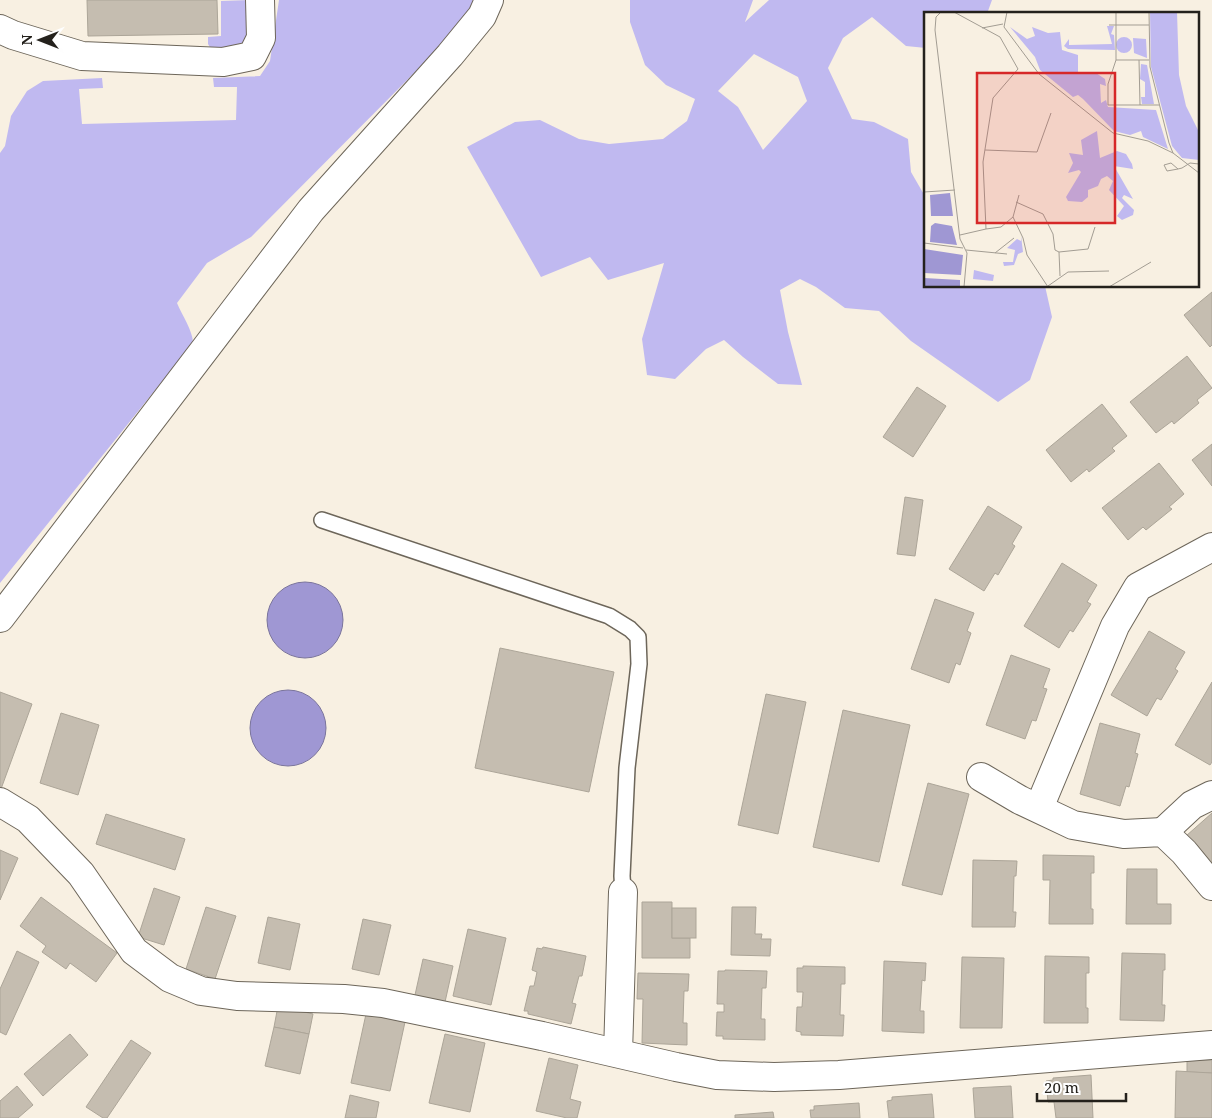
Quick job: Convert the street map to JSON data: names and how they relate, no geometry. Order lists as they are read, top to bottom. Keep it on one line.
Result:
{"scale_bar":"20 m","north":"left"}
